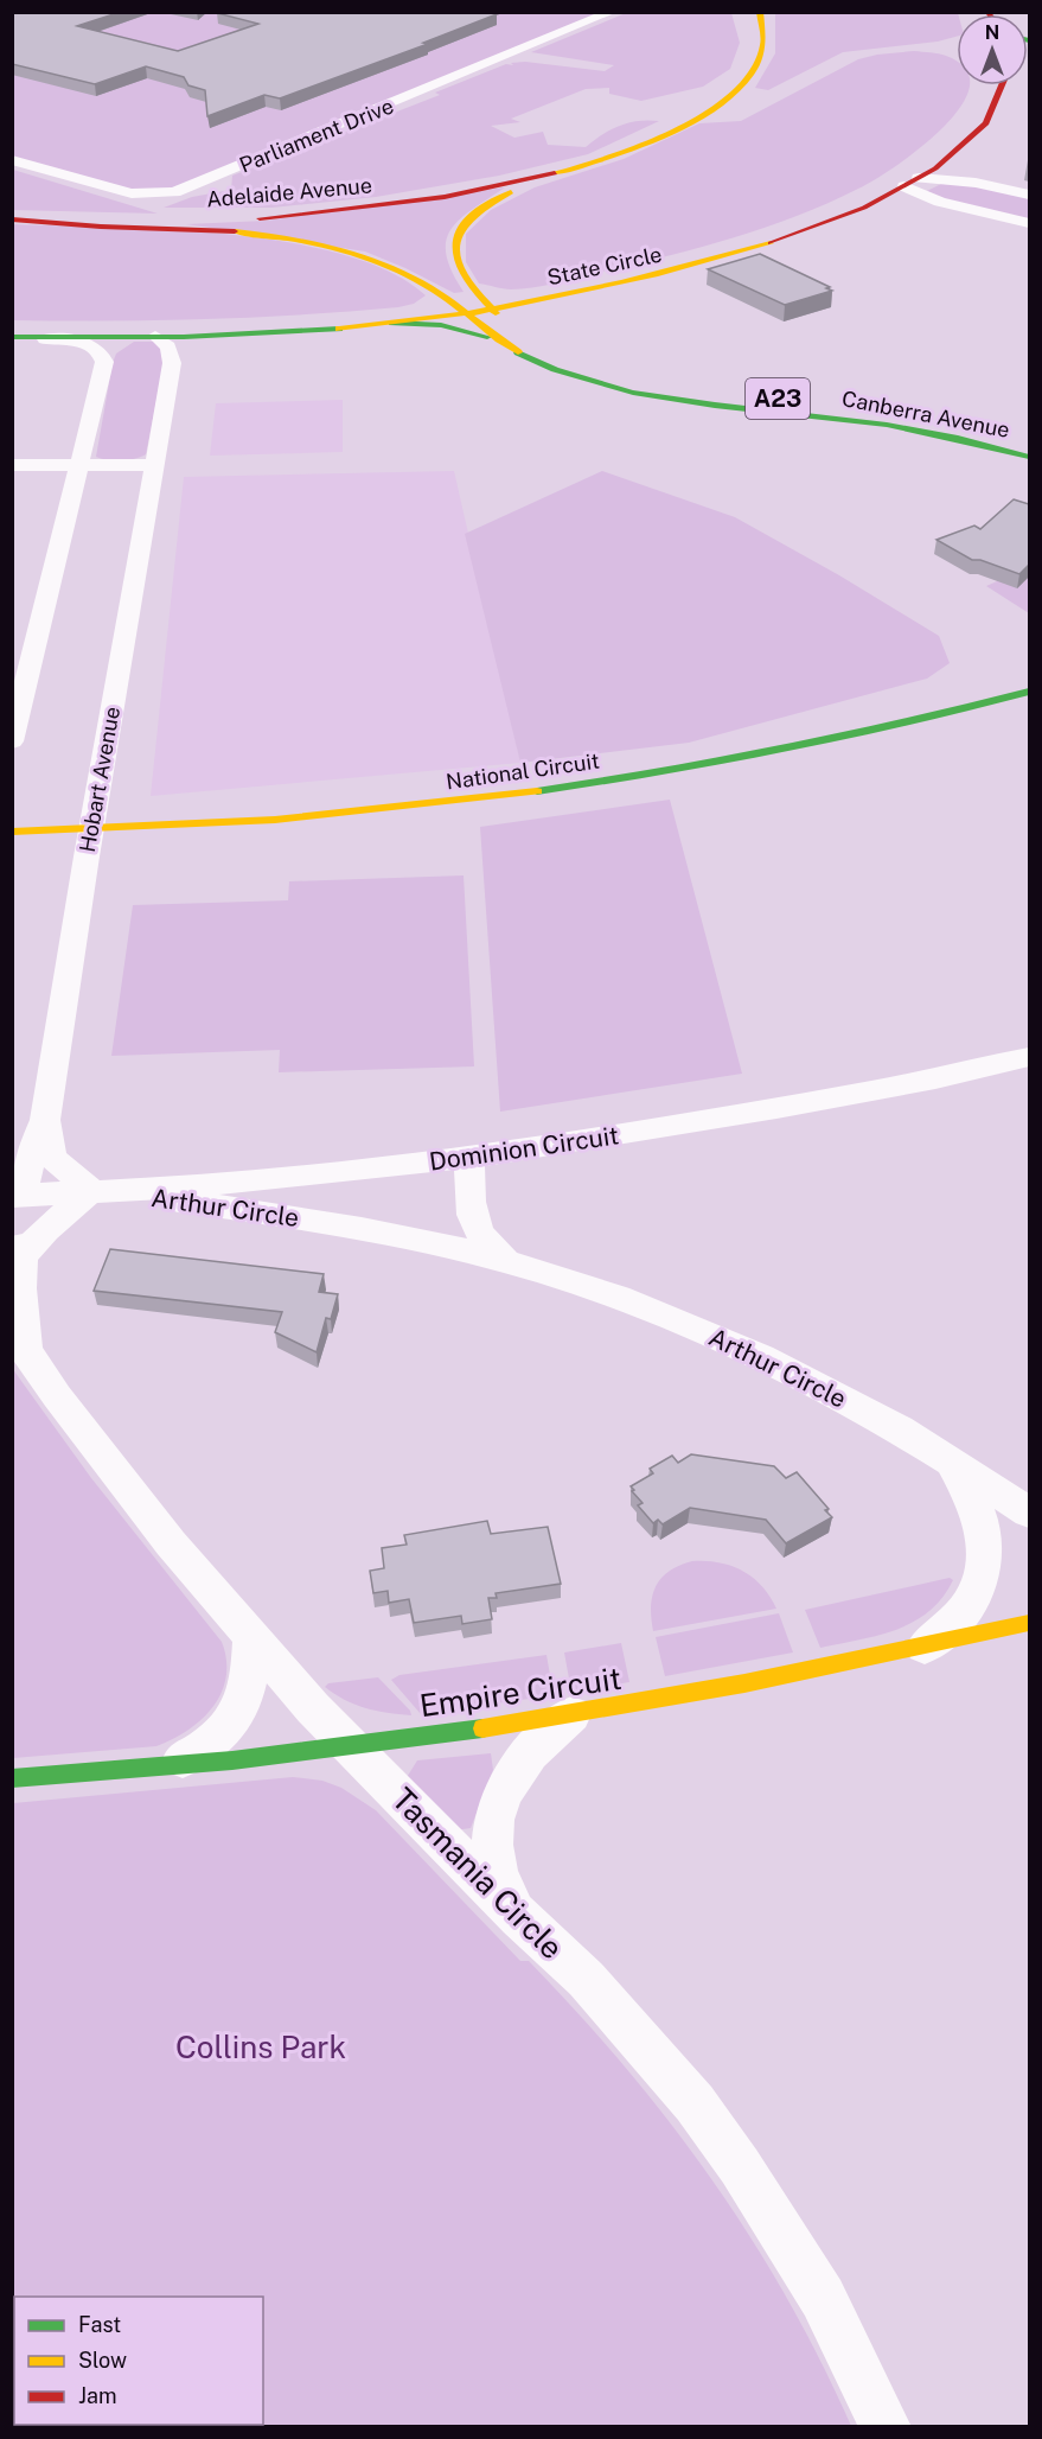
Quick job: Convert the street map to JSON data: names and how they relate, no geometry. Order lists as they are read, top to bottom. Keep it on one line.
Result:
{"streets":{"main road":["Adelaide Avenue","State Circle","A23","Canberra Avenue","National Circuit","Empire Circuit"],"street":["Parliament Drive","Hobart Avenue","Dominion Circuit","Arthur Circle","Tasmania Circle"]},"crossings":[["Adelaide Avenue","Canberra Avenue"],["State Circle","Canberra Avenue"],["National Circuit","Hobart Avenue"],["Hobart Avenue","Dominion Circuit"],["Hobart Avenue","Tasmania Circle"],["Dominion Circuit","Arthur Circle"],["Empire Circuit","Tasmania Circle"]],"parks":["Collins Park"],"legend":["Fast","Slow","Jam"],"north":"top"}
